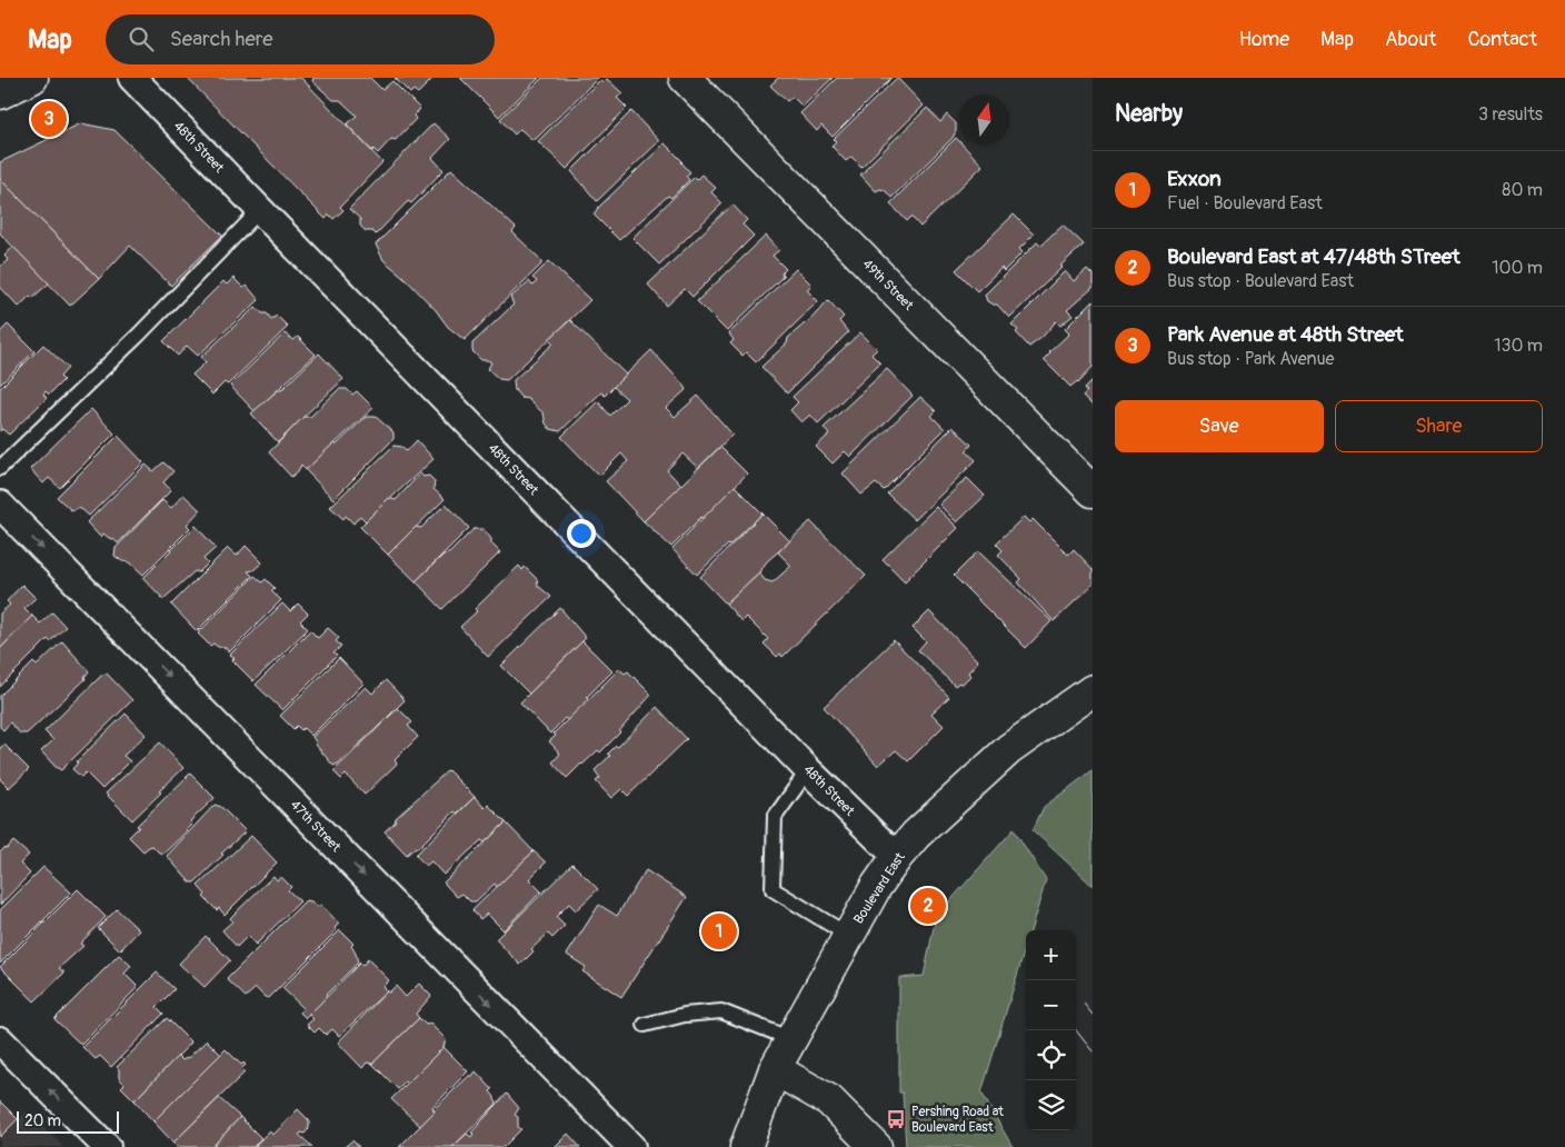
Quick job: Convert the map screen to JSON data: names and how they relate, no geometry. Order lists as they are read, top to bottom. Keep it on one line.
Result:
{"streets":{"street":["48th Street","49th Street","47th Street","Boulevard East"]},"crossings":[["48th Street","Boulevard East"]],"one_way":["47th Street"],"places":{"bus stop":["Pershing Road at Boulevard East"]},"scale_bar":"20 m","north":"top","page":{"header":"Map","search":"Search here","nav":["Home","Map","About","Contact"],"heading":["Nearby","3 results"],"pins":["3","2","1"],"list":[{"mark":"1","name":"Exxon","note":"Fuel · Boulevard East","value":"80 m"},{"mark":"2","name":"Boulevard East at 47/48th STreet","note":"Bus stop · Boulevard East","value":"100 m"},{"mark":"3","name":"Park Avenue at 48th Street","note":"Bus stop · Park Avenue","value":"130 m"}],"buttons":["Save","Share"],"map_buttons":["+","−"],"scale":"20 m"}}
